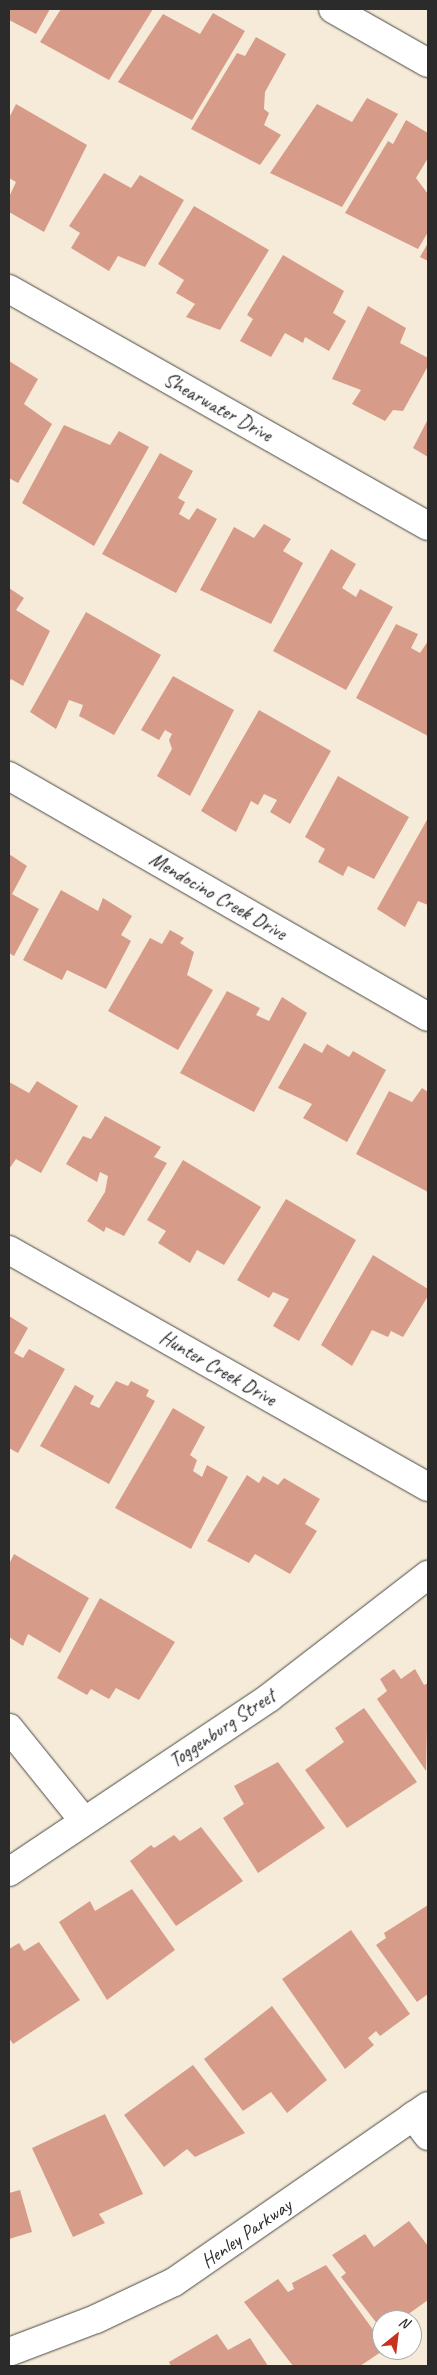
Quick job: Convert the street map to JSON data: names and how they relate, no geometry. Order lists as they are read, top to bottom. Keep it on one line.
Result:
{"streets":{"street":["Shearwater Drive","Mendocino Creek Drive","Hunter Creek Drive","Toggenburg Street","Henley Parkway"]},"north":"top right"}
